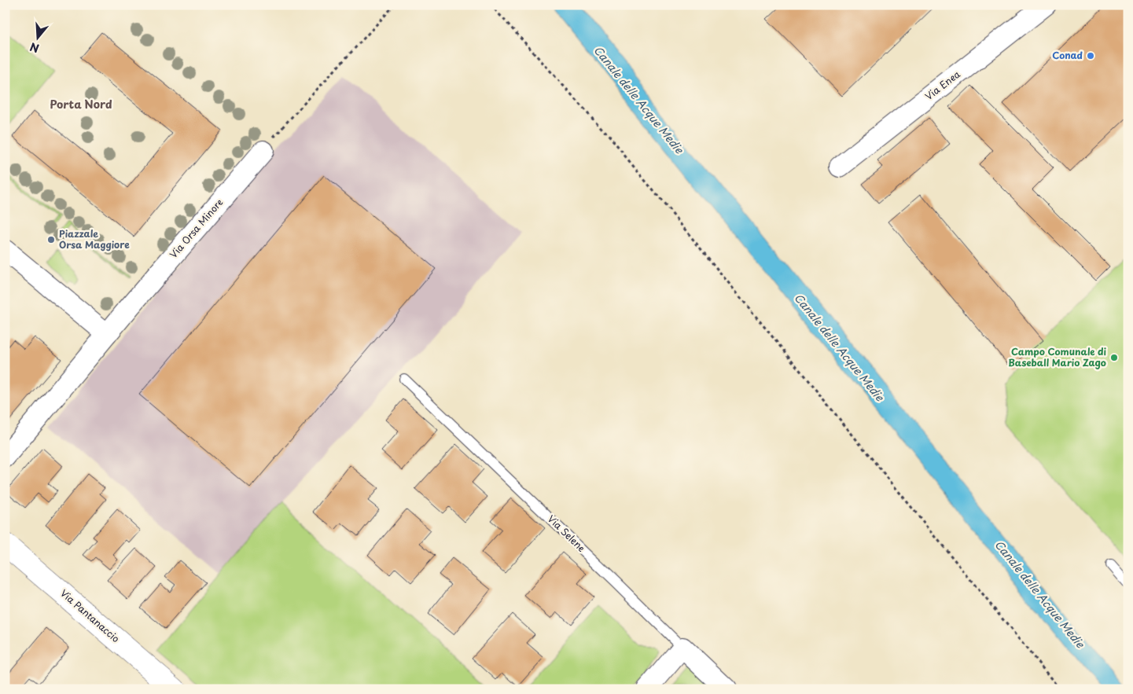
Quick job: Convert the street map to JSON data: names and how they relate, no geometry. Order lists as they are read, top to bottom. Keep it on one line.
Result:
{"streets":{"street":["Via Enea","Via Orsa Minore","Via Selene","Via Pantanaccio"]},"districts":["Porta Nord"],"water":["Canale delle Acque Medie"],"places":["Conad","Piazzale Orsa Maggiore","Campo Comunale di Baseball Mario Zago"],"north":"bottom"}
